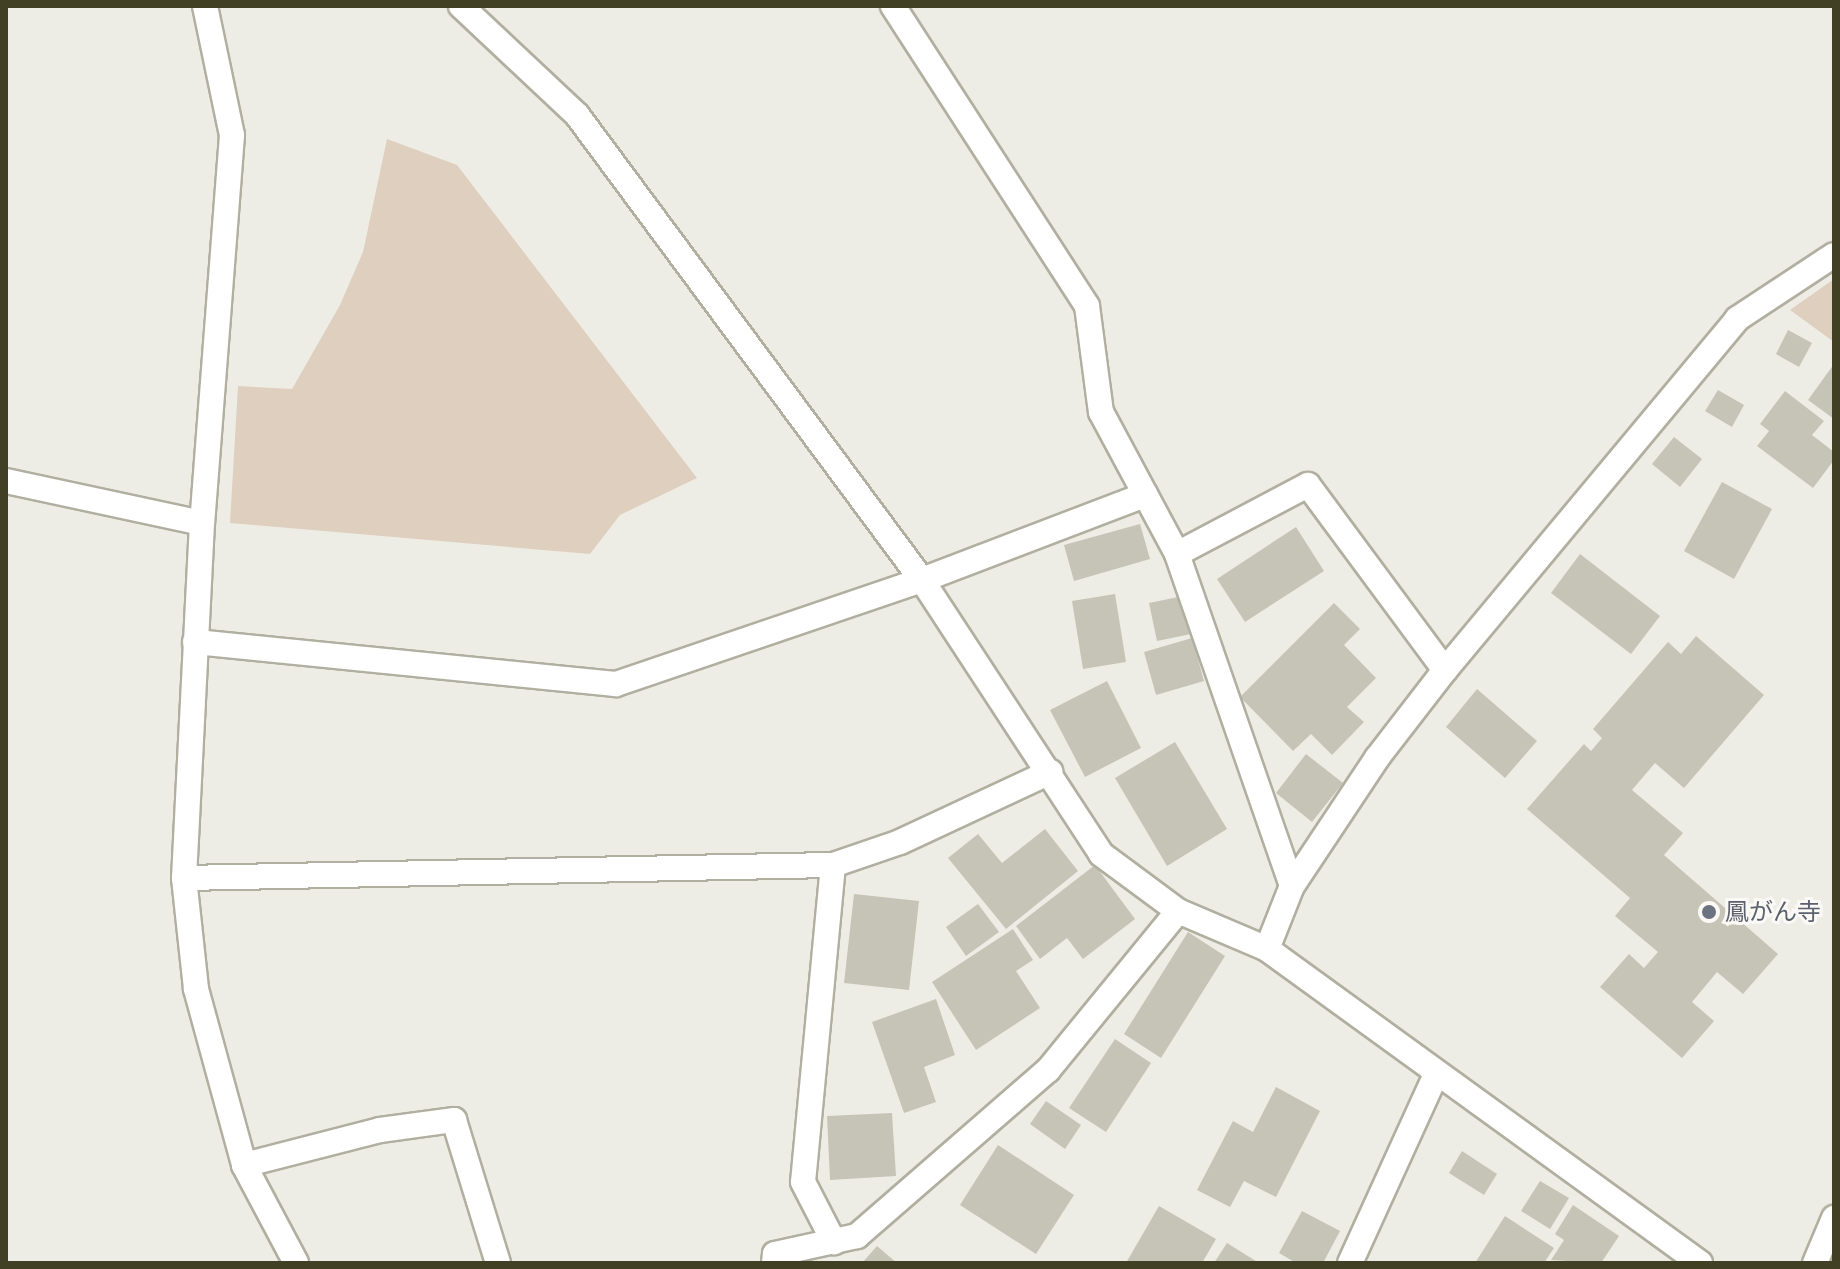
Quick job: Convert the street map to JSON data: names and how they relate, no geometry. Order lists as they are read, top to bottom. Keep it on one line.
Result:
{"places":["鳳がん寺"]}
